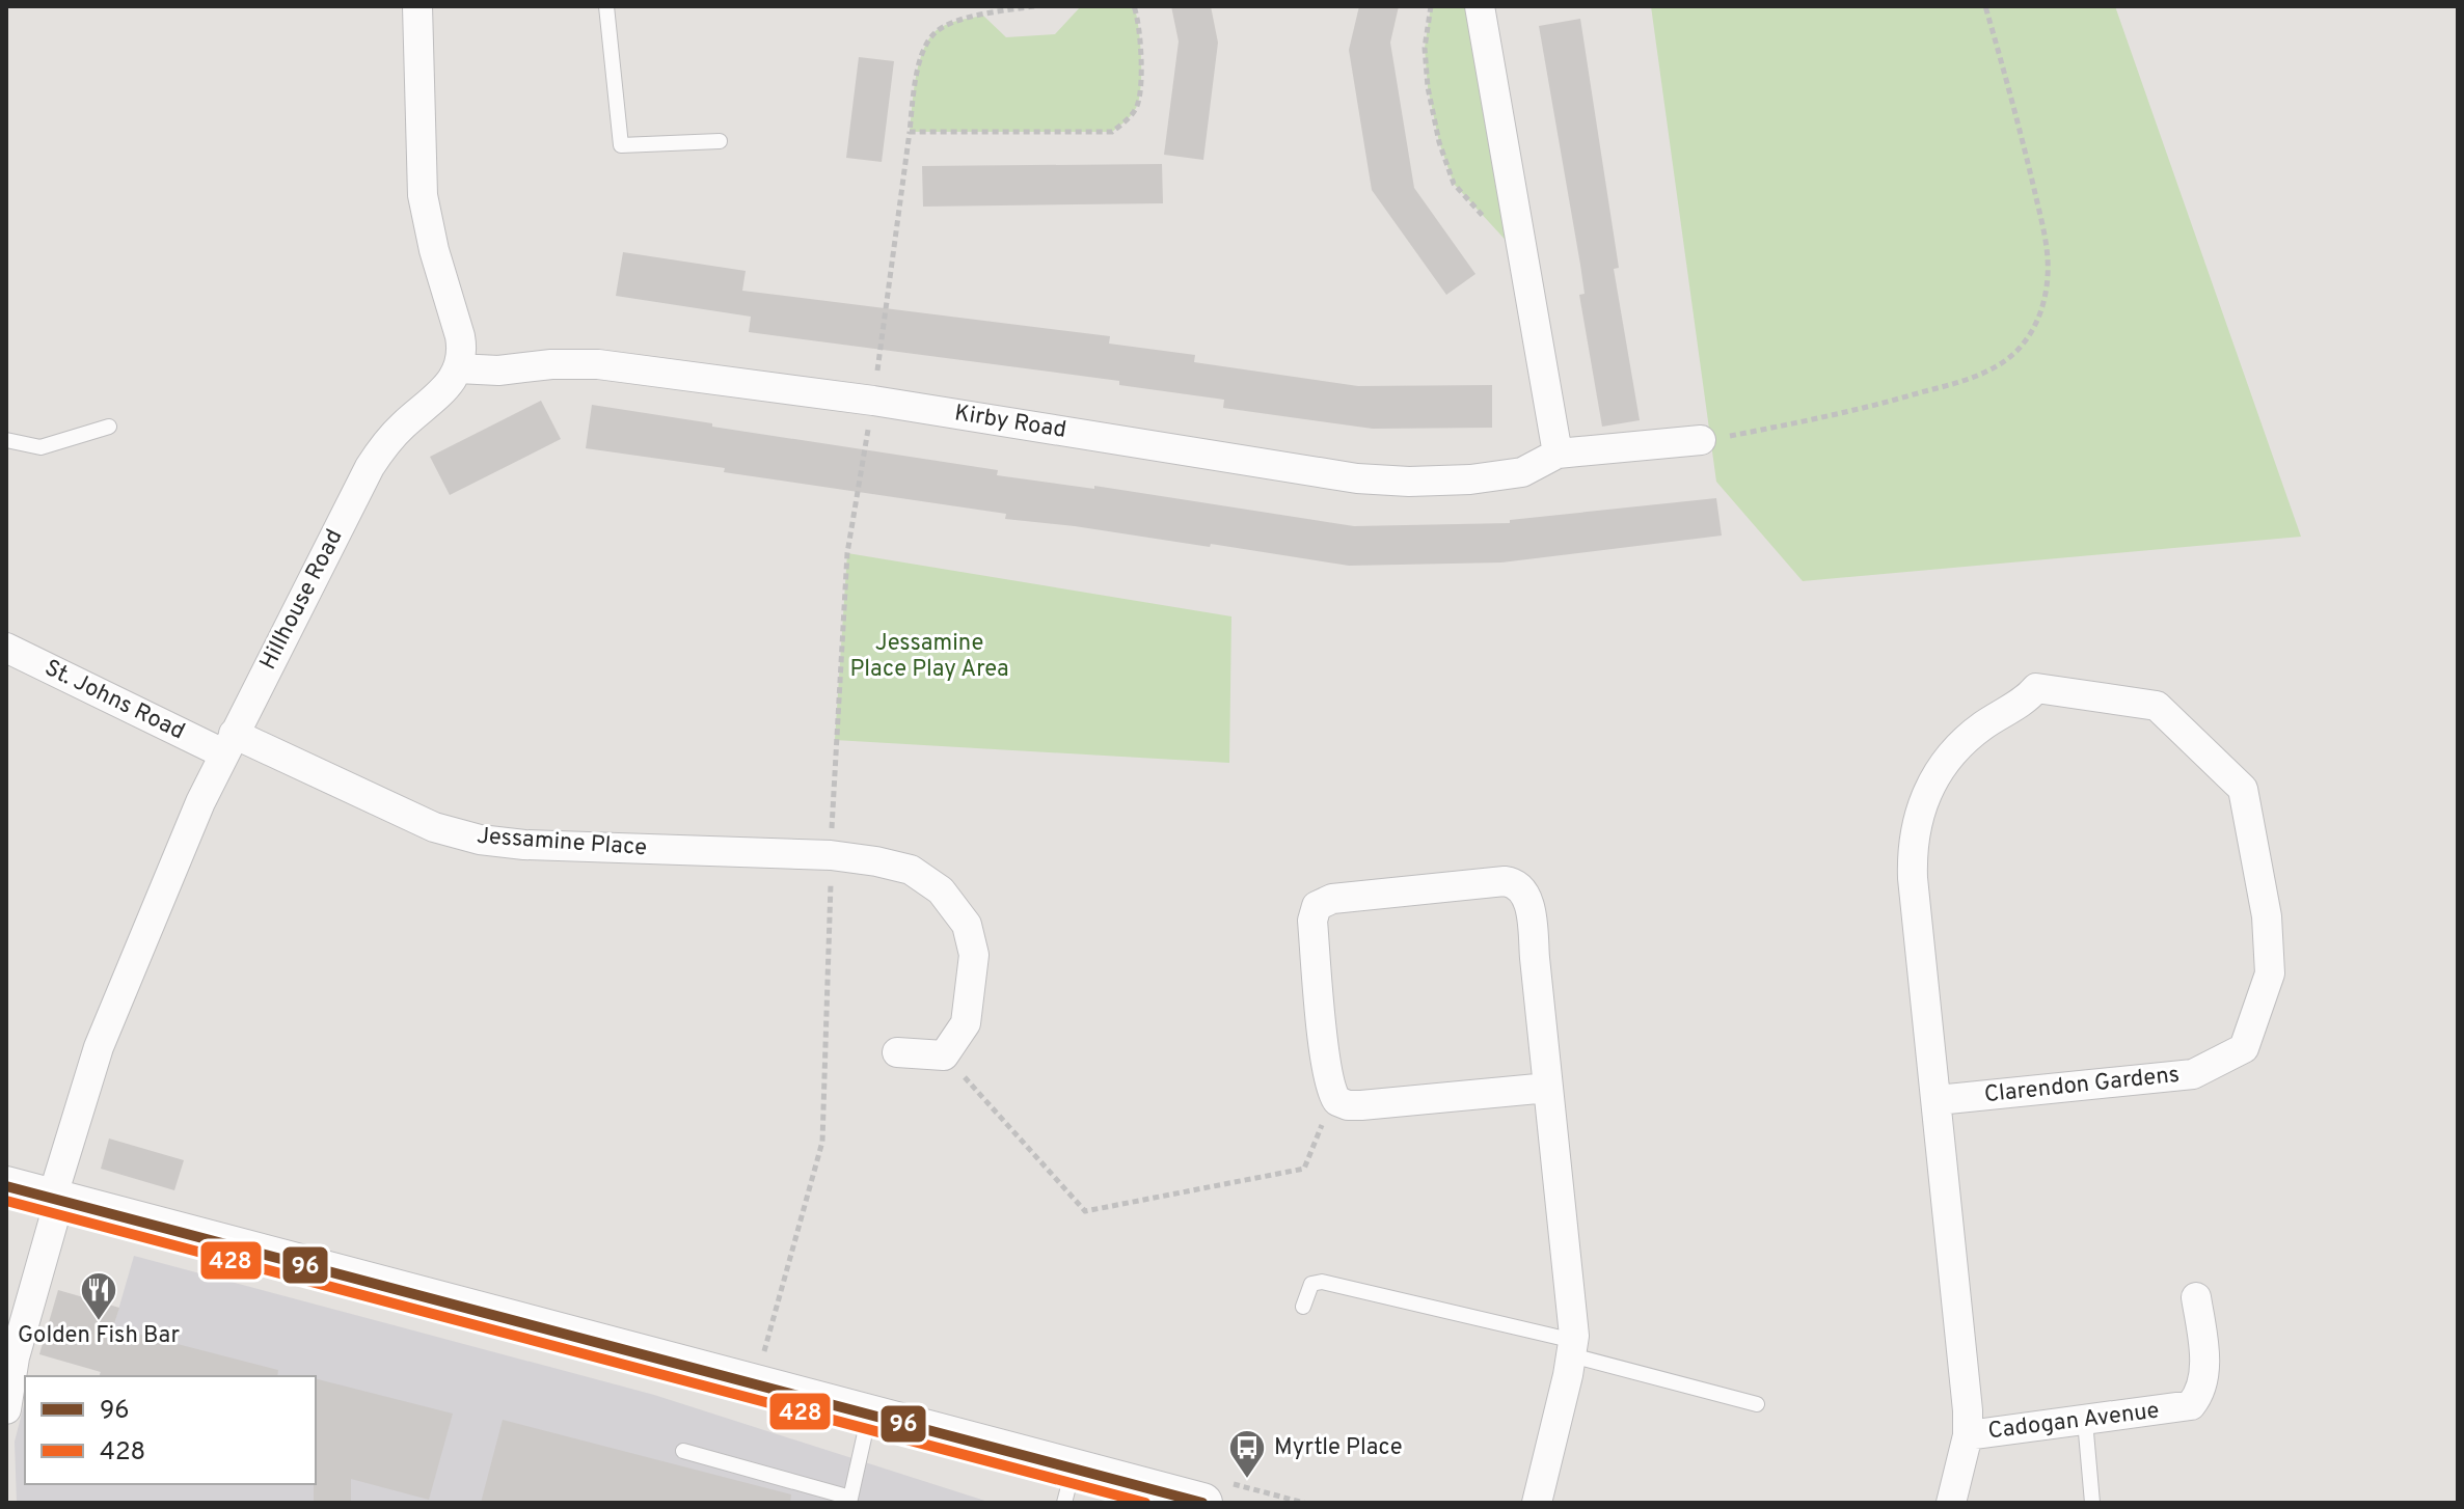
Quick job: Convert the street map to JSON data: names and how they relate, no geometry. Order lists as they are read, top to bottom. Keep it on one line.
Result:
{"streets":{"street":["Kirby Road","Hillhouse Road","St. Johns Road","Jessamine Place","Clarendon Gardens","Cadogan Avenue"]},"crossings":[["Kirby Road","Hillhouse Road"],["Hillhouse Road","St. Johns Road"],["Hillhouse Road","Jessamine Place"],["St. Johns Road","Jessamine Place"],["Clarendon Gardens","Cadogan Avenue"]],"parks":["Jessamine Place Play Area"],"places":{"restaurant":["Golden Fish Bar"],"bus stop":["Myrtle Place"]},"lines":["transit line 96","transit line 428"],"legend":["96","428"]}
